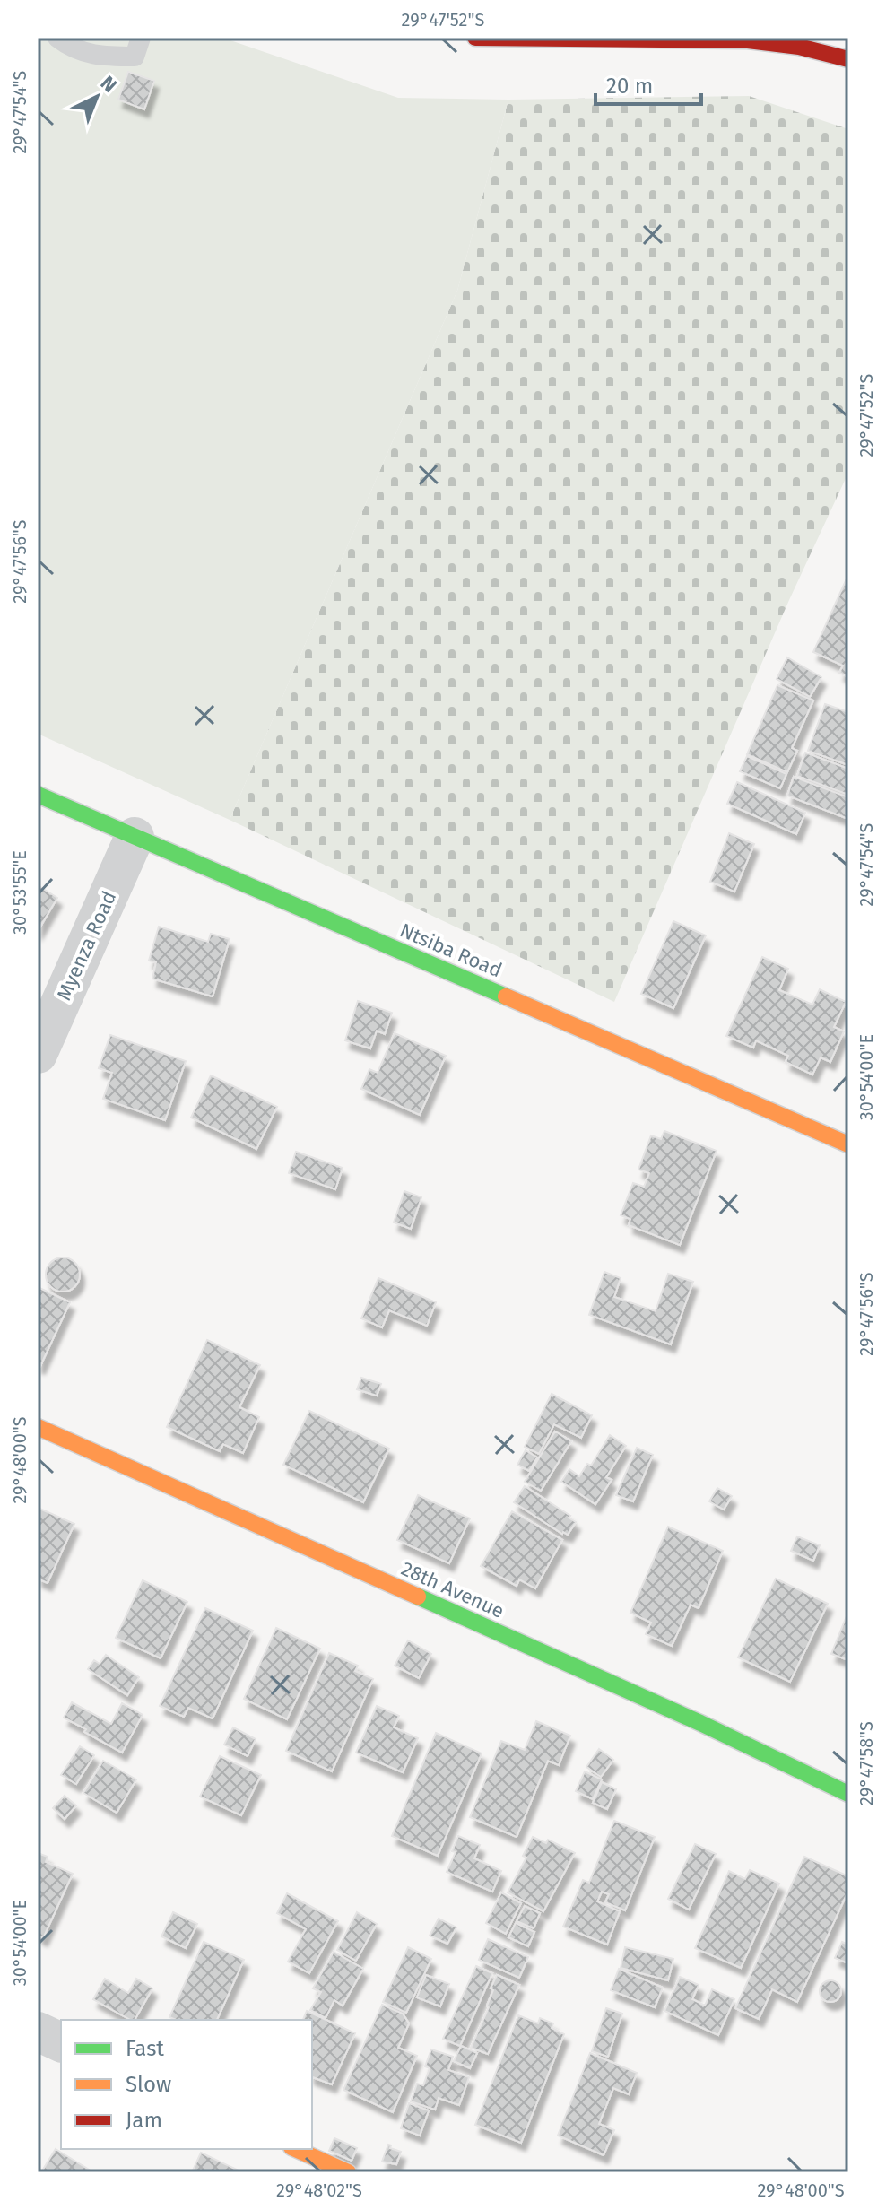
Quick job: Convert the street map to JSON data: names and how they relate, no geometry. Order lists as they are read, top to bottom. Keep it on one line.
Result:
{"streets":{"street":["Myenza Road","Ntsiba Road","28th Avenue"]},"crossings":[["Myenza Road","Ntsiba Road"]],"legend":["Fast","Slow","Jam"],"scale_bar":"20 m","north":"top right","coordinates":["29°47'52\"S","29°47'54\"S","29°47'56\"S","30°53'55\"E","30°54'00\"E","29°48'00\"S","29°47'58\"S","29°48'02\"S"]}
